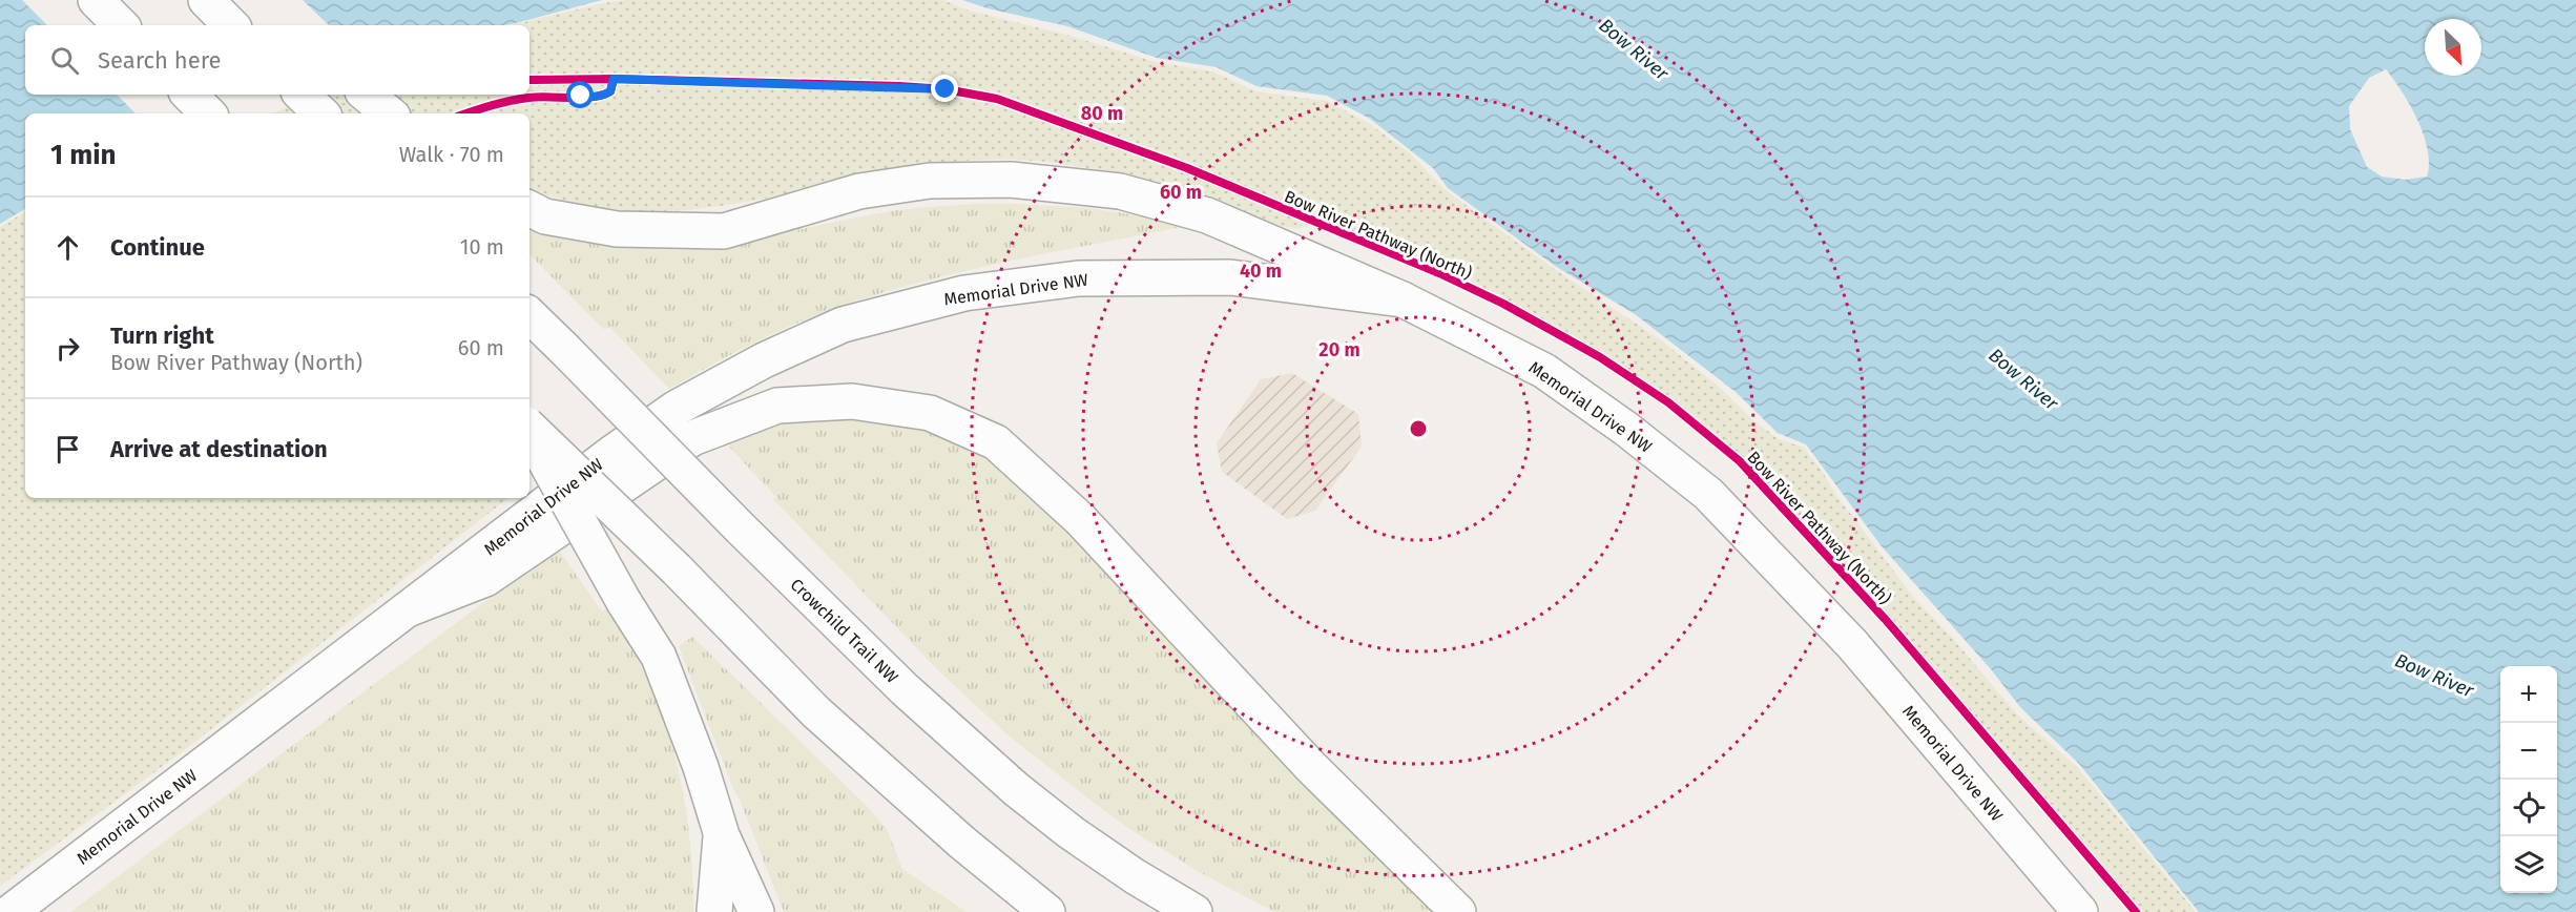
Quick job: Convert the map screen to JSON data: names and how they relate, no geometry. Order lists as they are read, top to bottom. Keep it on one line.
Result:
{"streets":{"main road":["Memorial Drive NW","Crowchild Trail NW"],"cycle path":["Bow River Pathway (North)"]},"water":["Bow River"],"north":"bottom right","page":{"search":"Search here","heading":["1 min","Walk · 70 m"],"list":[["Continue","10 m"],["Turn right","Bow River Pathway (North)","60 m"],"Arrive at destination"],"map_buttons":["+","−"]},"rings":["80 m","60 m","40 m","20 m"]}
